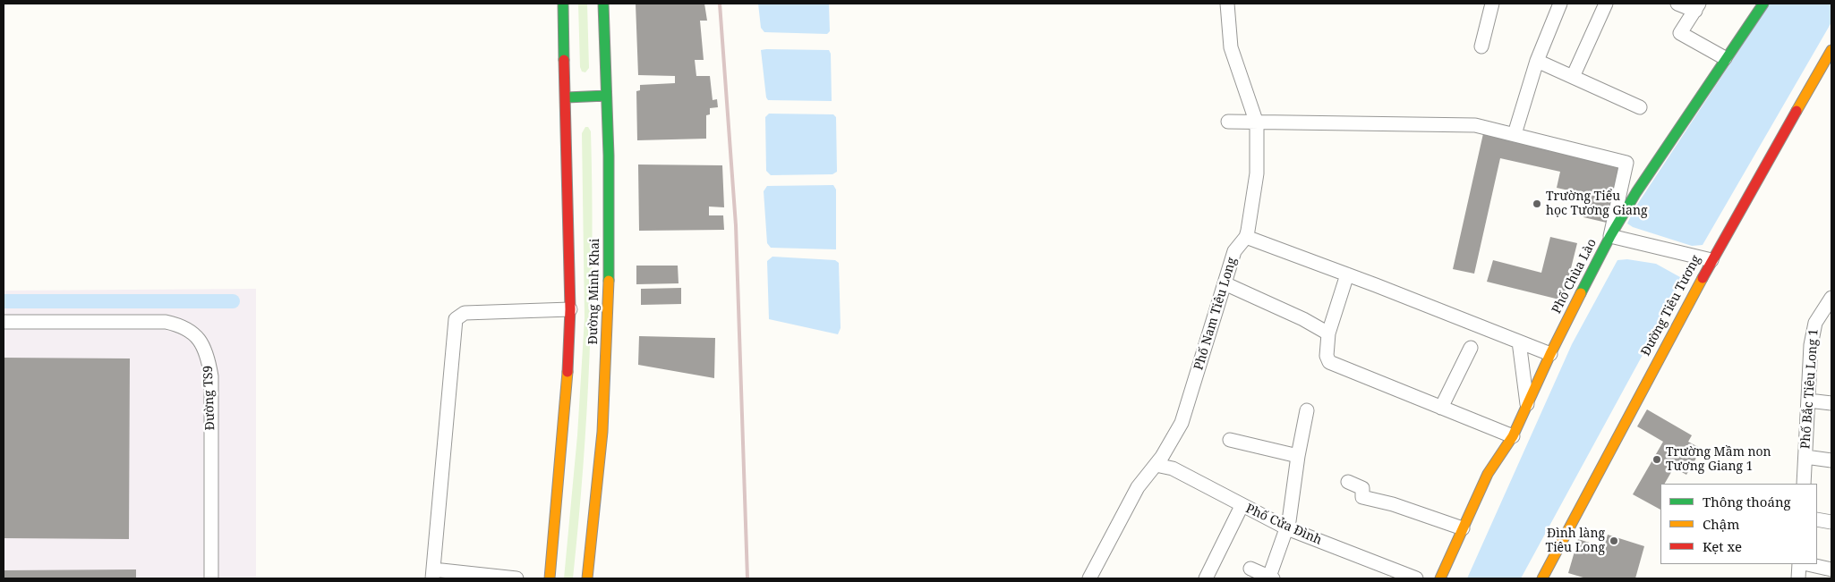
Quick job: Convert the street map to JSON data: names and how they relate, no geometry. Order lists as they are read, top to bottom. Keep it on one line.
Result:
{"streets":{"street":["Phố Chùa Lào","Đường Minh Khai","Đường Tiêu Tương","Phố Nam Tiêu Long","Phố Bắc Tiêu Long 1","Đường TS9","Phố Cửa Đình"]},"crossings":[["Phố Nam Tiêu Long","Phố Cửa Đình"]],"places":["Trường Tiểu học Tương Giang","Trường Mầm non Tương Giang 1","Đình làng Tiêu Long"],"legend":["Thông thoáng","Chậm","Kẹt xe"]}
